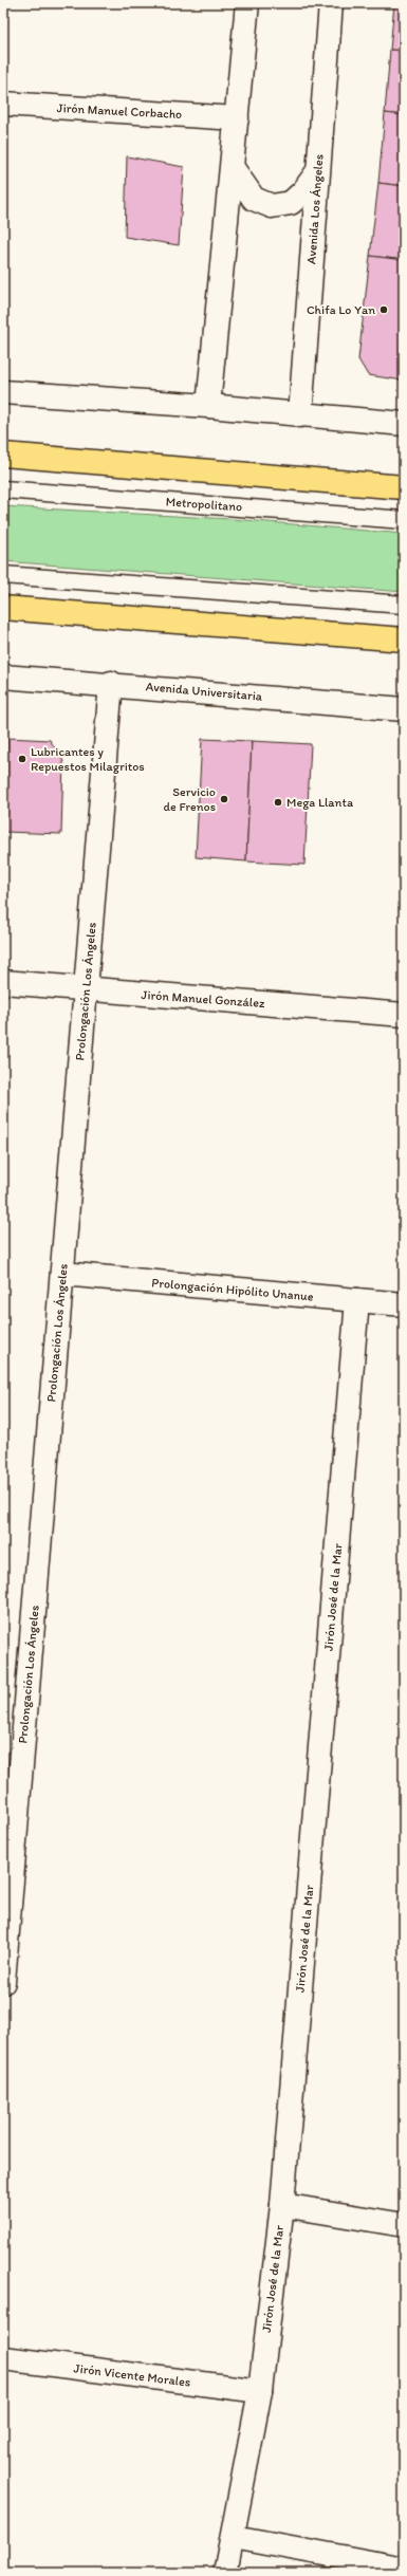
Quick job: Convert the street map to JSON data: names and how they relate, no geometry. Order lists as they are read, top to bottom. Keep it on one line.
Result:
{"streets":{"street":["Jirón Manuel Corbacho","Avenida Los Ángeles","Avenida Universitaria","Prolongación Los Ángeles","Jirón Manuel González","Prolongación Hipólito Unanue","Jirón José de la Mar","Jirón Vicente Morales"],"lane":["Metropolitano"]},"crossings":[["Avenida Universitaria","Prolongación Los Ángeles"],["Prolongación Los Ángeles","Jirón Manuel González"],["Prolongación Los Ángeles","Prolongación Hipólito Unanue"],["Prolongación Hipólito Unanue","Jirón José de la Mar"],["Jirón José de la Mar","Jirón Vicente Morales"]],"places":["Chifa Lo Yan","Lubricantes y Repuestos Milagritos","Servicio de Frenos","Mega Llanta"]}
